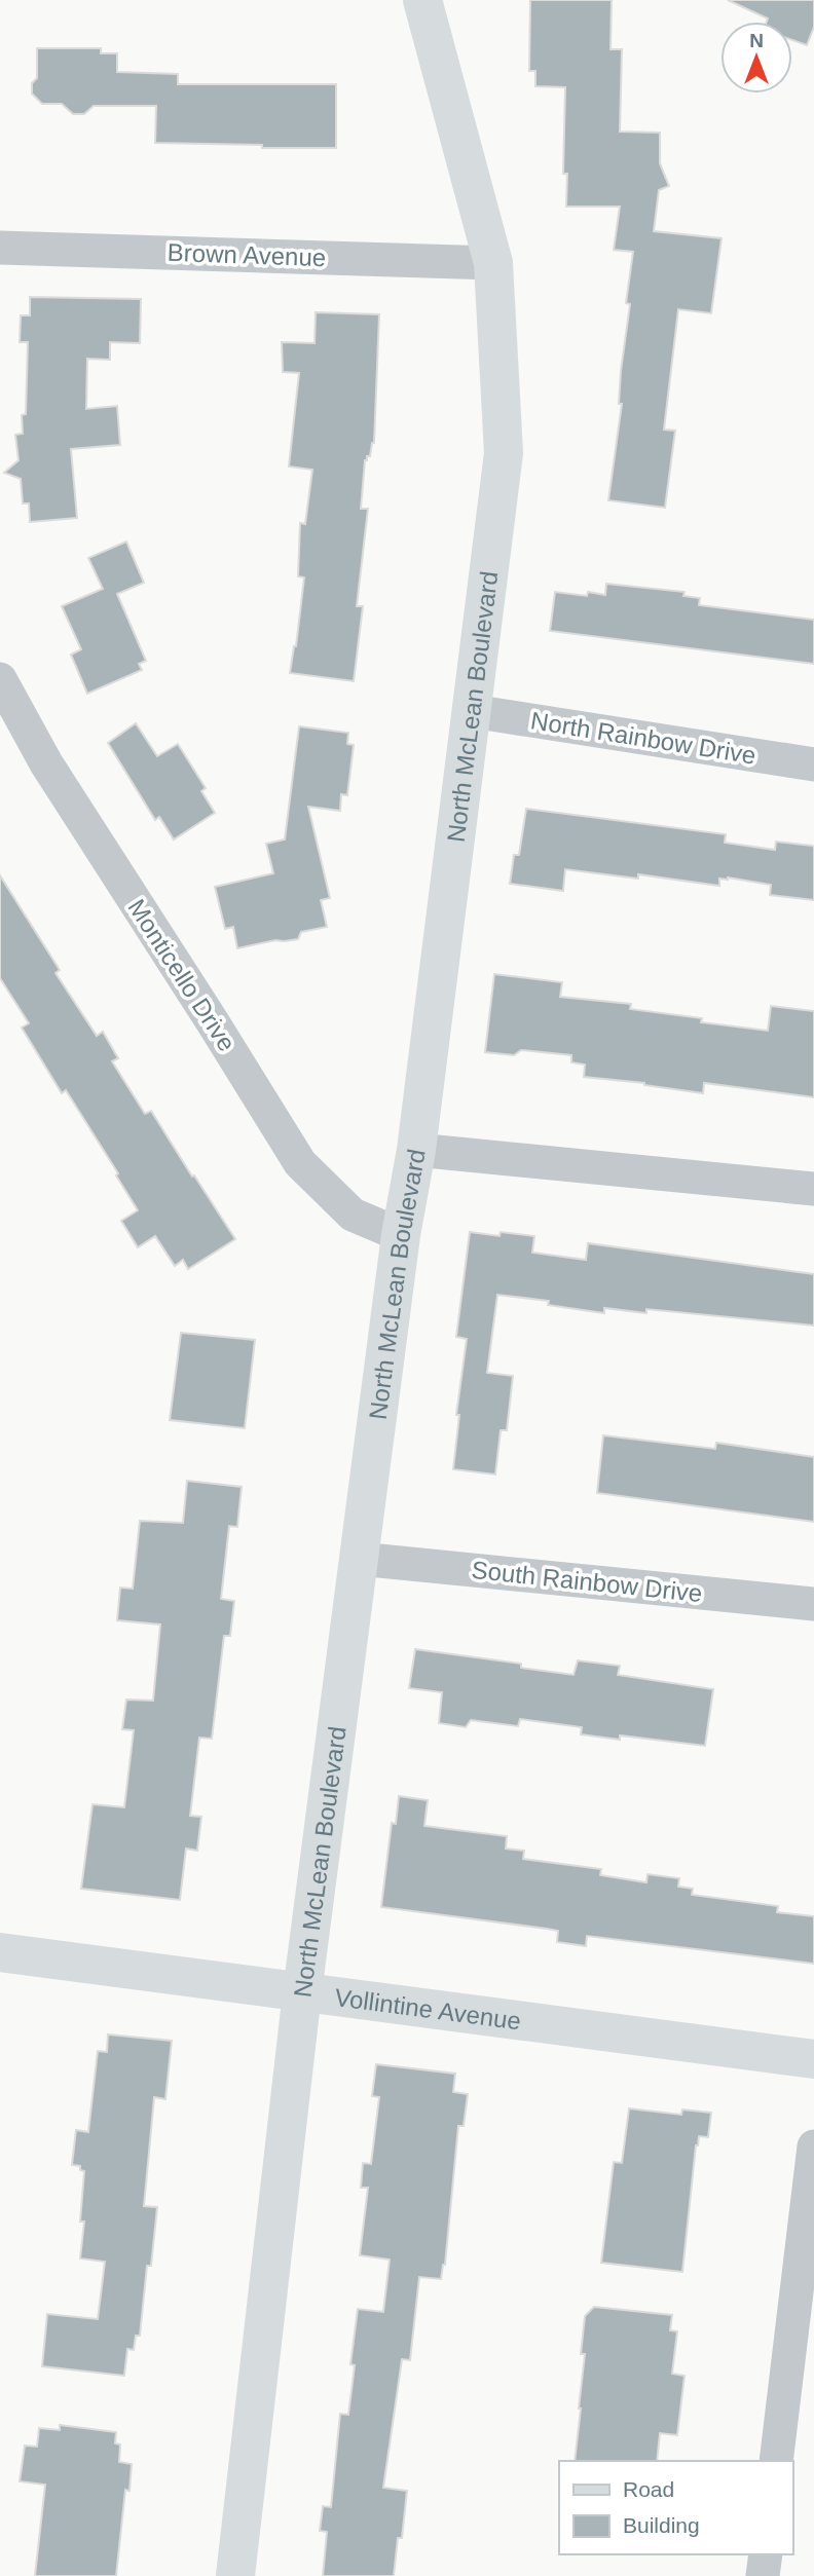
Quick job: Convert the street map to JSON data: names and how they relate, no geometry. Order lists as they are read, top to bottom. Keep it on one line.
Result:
{"streets":{"main road":["North McLean Boulevard","Vollintine Avenue"],"street":["Brown Avenue","North Rainbow Drive","Monticello Drive","South Rainbow Drive"]},"crossings":[["Brown Avenue","North McLean Boulevard"],["North McLean Boulevard","North Rainbow Drive"],["North McLean Boulevard","Monticello Drive"],["North McLean Boulevard","South Rainbow Drive"],["North McLean Boulevard","Vollintine Avenue"]],"legend":["Road","Building"],"north":"top"}
